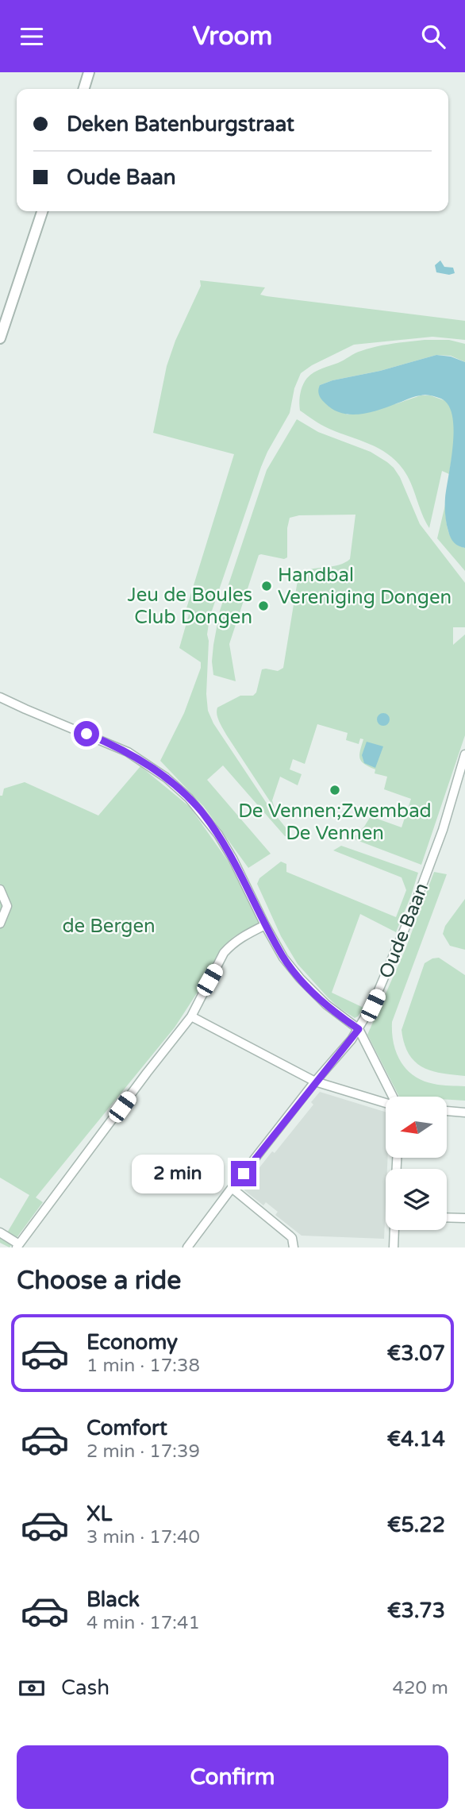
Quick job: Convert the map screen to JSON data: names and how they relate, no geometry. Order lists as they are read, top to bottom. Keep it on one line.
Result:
{"streets":{"street":["Oude Baan"]},"parks":["de Bergen"],"places":["Handbal Vereniging Dongen","Jeu de Boules Club Dongen","De Vennen;Zwembad De Vennen"],"north":"left","page":{"header":"Vroom","banner":["Deken Batenburgstraat","Oude Baan"],"bubble":"2 min","heading":"Choose a ride","list":[{"name":"Economy","note":"1 min · 17:38","value":"€3.07"},{"name":"Comfort","note":"2 min · 17:39","value":"€4.14"},{"name":"XL","note":"3 min · 17:40","value":"€5.22"},{"name":"Black","note":"4 min · 17:41","value":"€3.73"}],"pay":["Cash","420 m"],"buttons":"Confirm"}}
